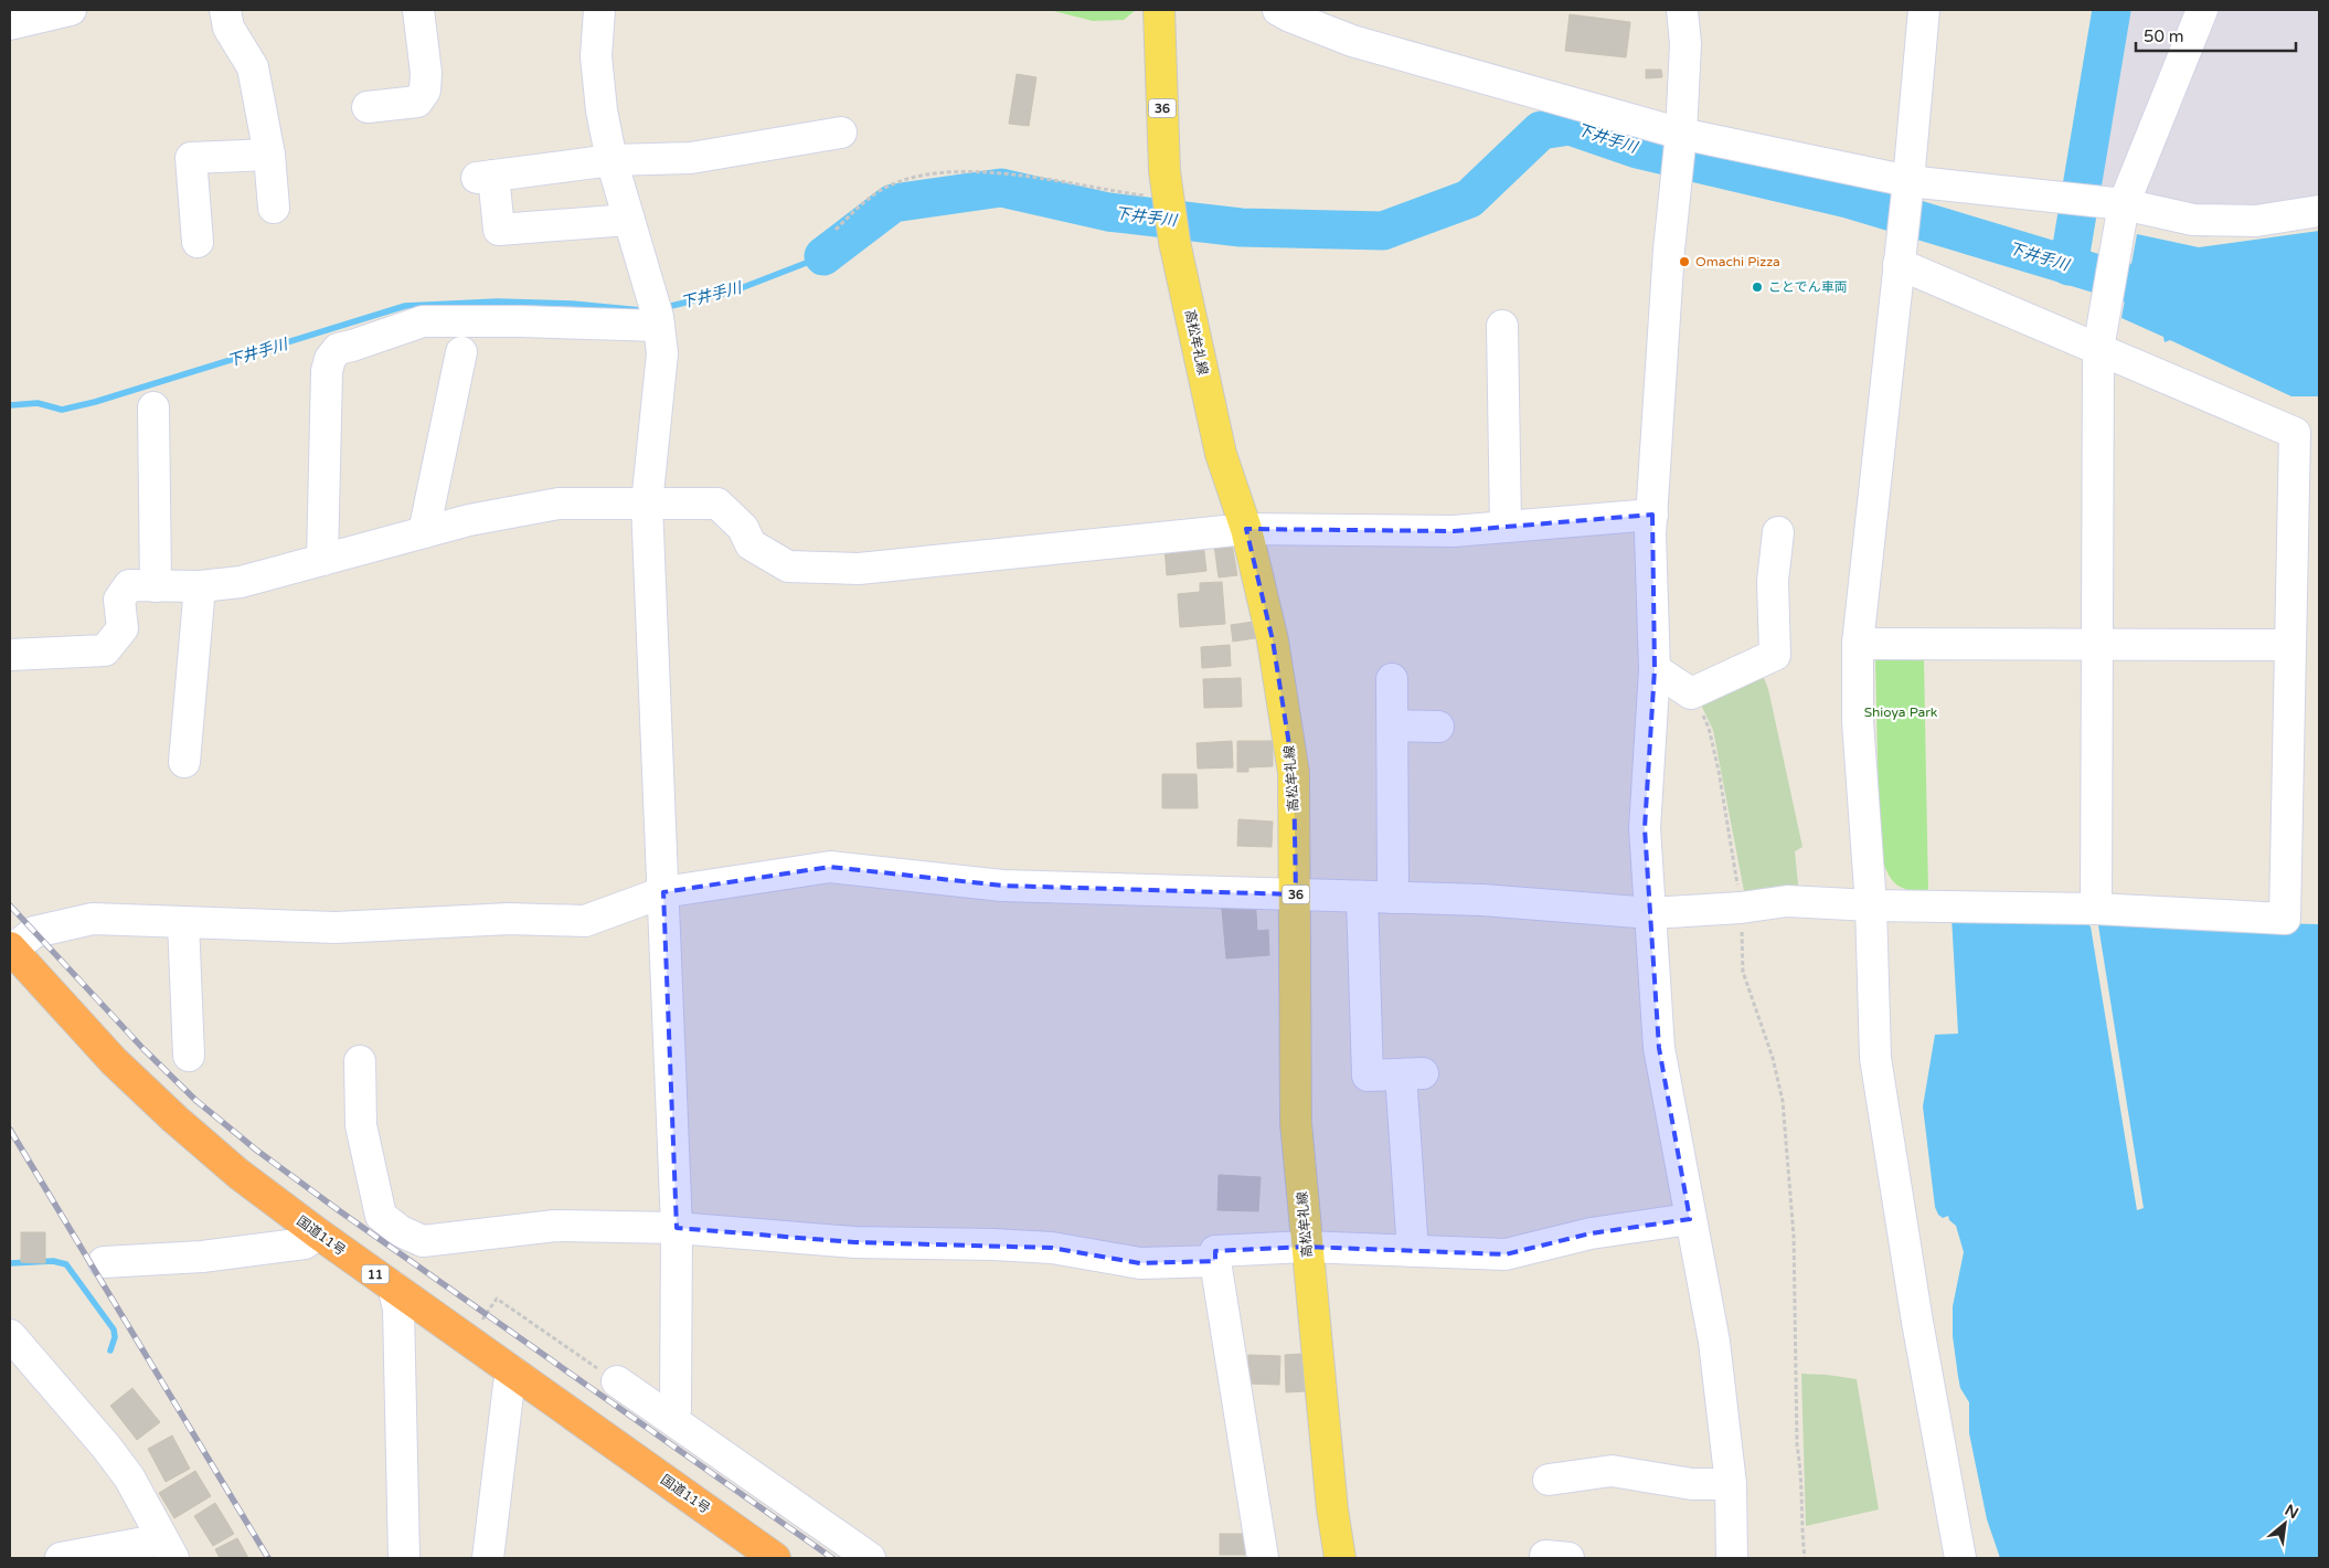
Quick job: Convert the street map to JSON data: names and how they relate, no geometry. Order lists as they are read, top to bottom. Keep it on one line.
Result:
{"streets":{"highway":["国道11号","11"],"main road":["36","高松牟礼線"]},"water":["下井手川"],"parks":["Shioya Park"],"places":["Omachi Pizza","ことでん車両"],"scale_bar":"50 m","north":"top right"}
